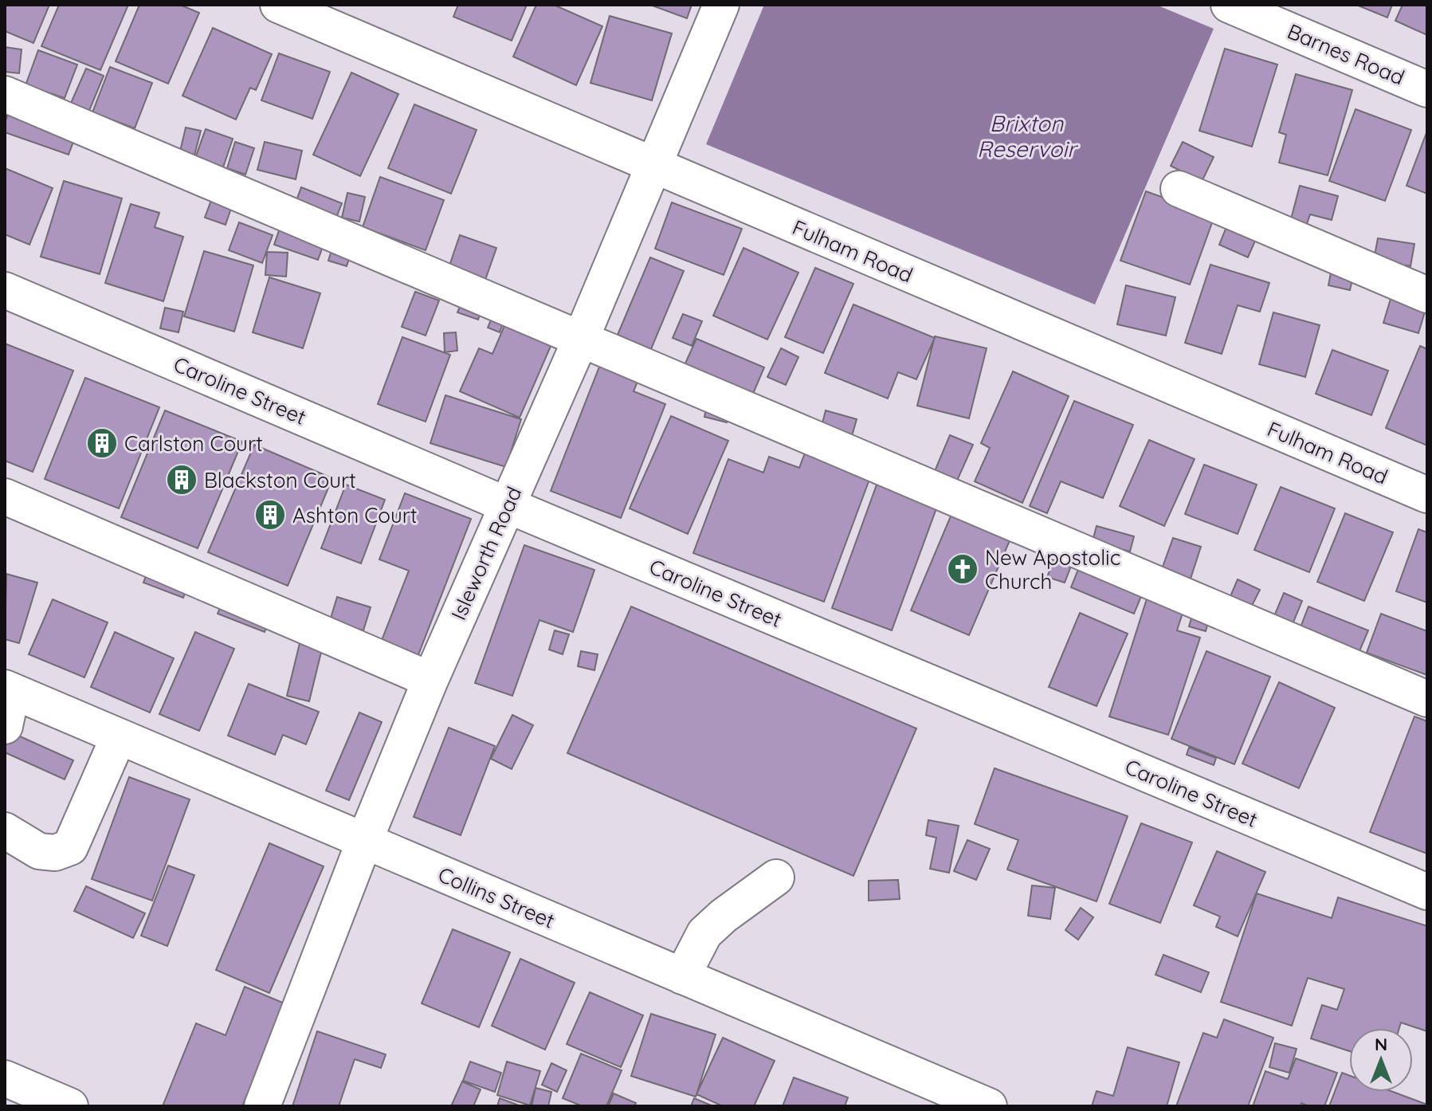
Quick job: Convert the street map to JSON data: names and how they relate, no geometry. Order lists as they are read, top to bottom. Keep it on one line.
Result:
{"streets":{"street":["Barnes Road","Fulham Road","Caroline Street","Isleworth Road","Collins Street"]},"crossings":[["Fulham Road","Isleworth Road"],["Caroline Street","Isleworth Road"],["Isleworth Road","Collins Street"]],"water":["Brixton Reservoir"],"places":{"building":["Carlston Court","Blackston Court","Ashton Court"],"church":["New Apostolic Church"]},"north":"top"}
